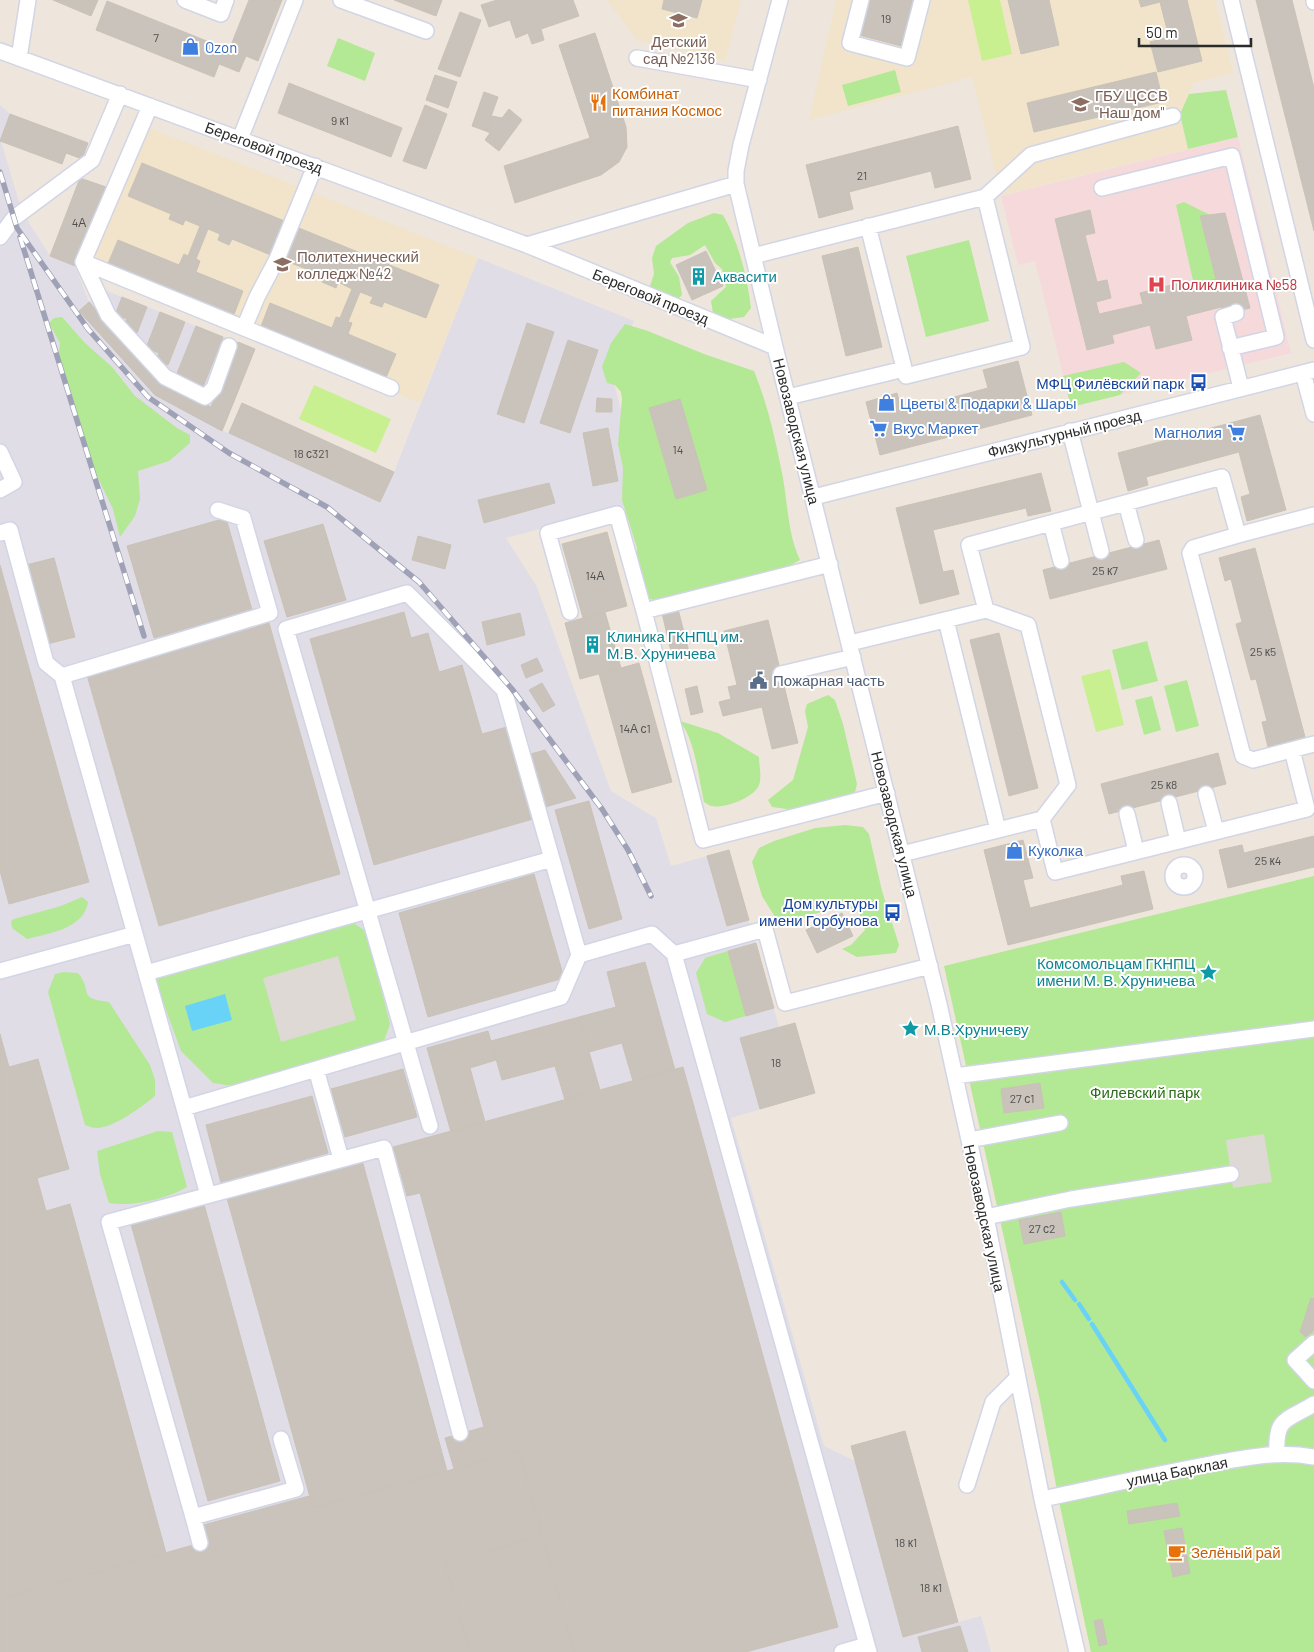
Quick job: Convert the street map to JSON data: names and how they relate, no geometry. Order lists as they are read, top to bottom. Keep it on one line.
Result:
{"streets":{"street":["Береговой проезд","Новозаводская улица","Физкультурный проезд","улица Барклая"]},"crossings":[["Береговой проезд","Новозаводская улица"],["Новозаводская улица","Физкультурный проезд"],["Новозаводская улица","улица Барклая"]],"parks":["Филевский парк"],"places":{"school or university":["Детский сад №2136","ГБУ ЦССВ \"Наш дом\"","Политехнический колледж №42"],"shop":["Ozon","Цветы & Подарки & Шары","Куколка"],"restaurant":["Комбинат питания Космос"],"building":["Аквасити","Клиника ГКНПЦ им. М.В. Хруничева"],"hospital":["Поликлиника №58"],"bus stop":["МФЦ Филёвский парк","Дом культуры имени Горбунова"],"supermarket":["Вкус Маркет","Магнолия"],"public building":["Пожарная часть"],"place":["Комсомольцам ГКНПЦ имени М. В. Хруничева","М.В.Хруничеву"],"cafe":["Зелёный рай"]},"house_numbers":["19","7","9 к1","21","4А","14","18 с321","25 к7","14А","25 к5","14А с1","25 к8","25 к4","18","27 с1","27 с2","18 к1","18 к1"],"scale_bar":"50 m"}
